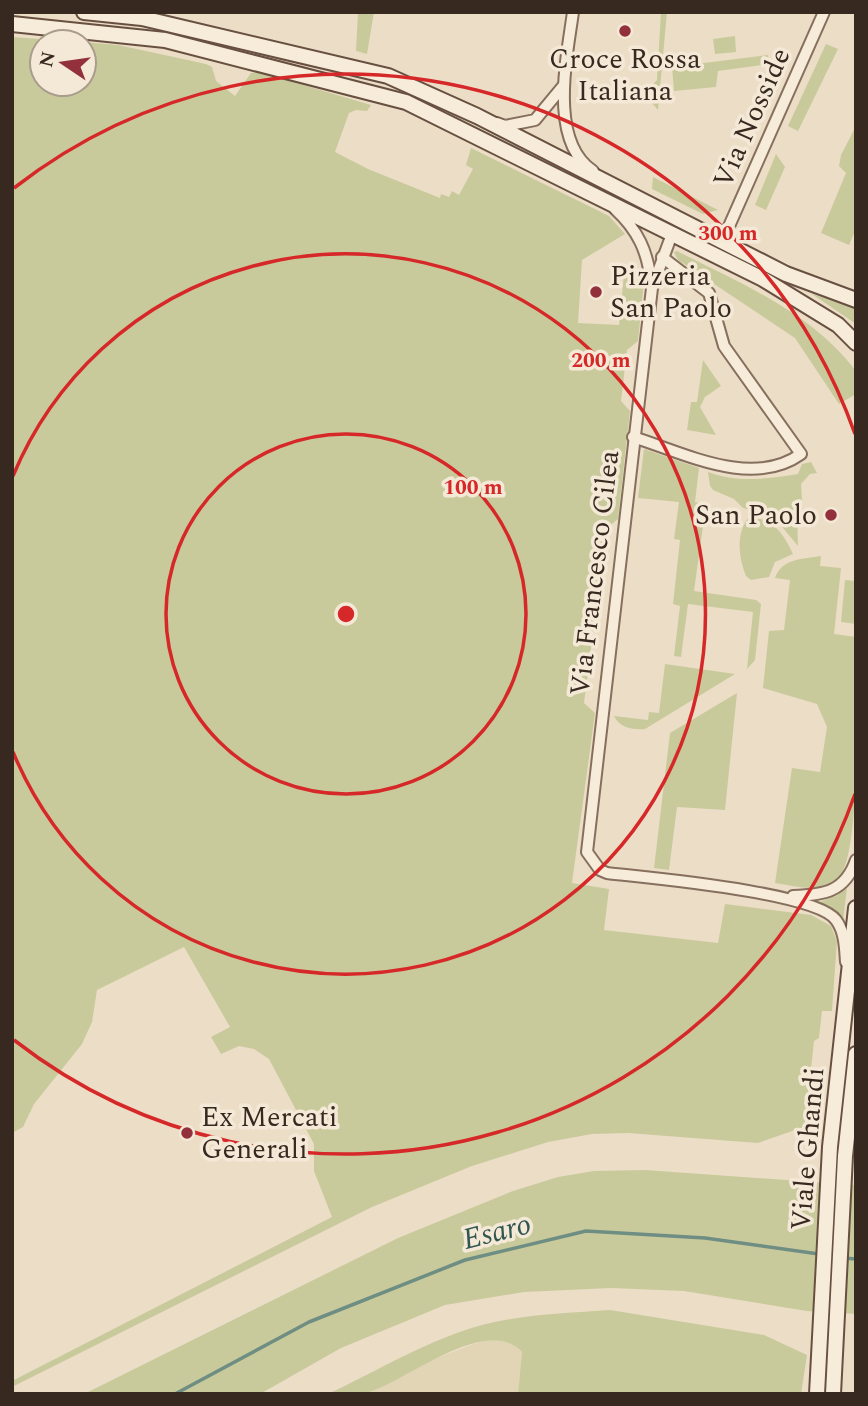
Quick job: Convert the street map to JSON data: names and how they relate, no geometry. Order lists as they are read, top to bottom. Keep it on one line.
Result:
{"streets":{"street":["Via Nosside","Via Francesco Cilea","Viale Ghandi"]},"water":["Esaro"],"places":["Croce Rossa Italiana","Pizzeria San Paolo","San Paolo","Ex Mercati Generali"],"north":"left","rings":["300 m","200 m","100 m"]}
